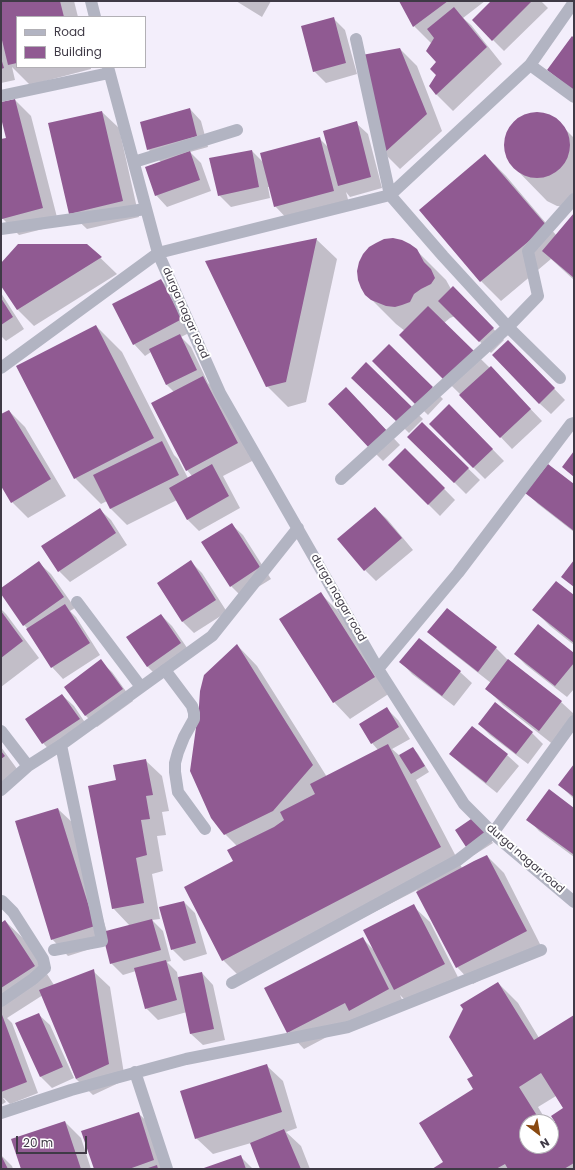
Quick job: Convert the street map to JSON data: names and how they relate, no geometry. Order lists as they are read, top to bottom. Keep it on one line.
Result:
{"streets":{"street":["durga nagar road"]},"legend":["Road","Building"],"scale_bar":"20 m","north":"bottom right"}
